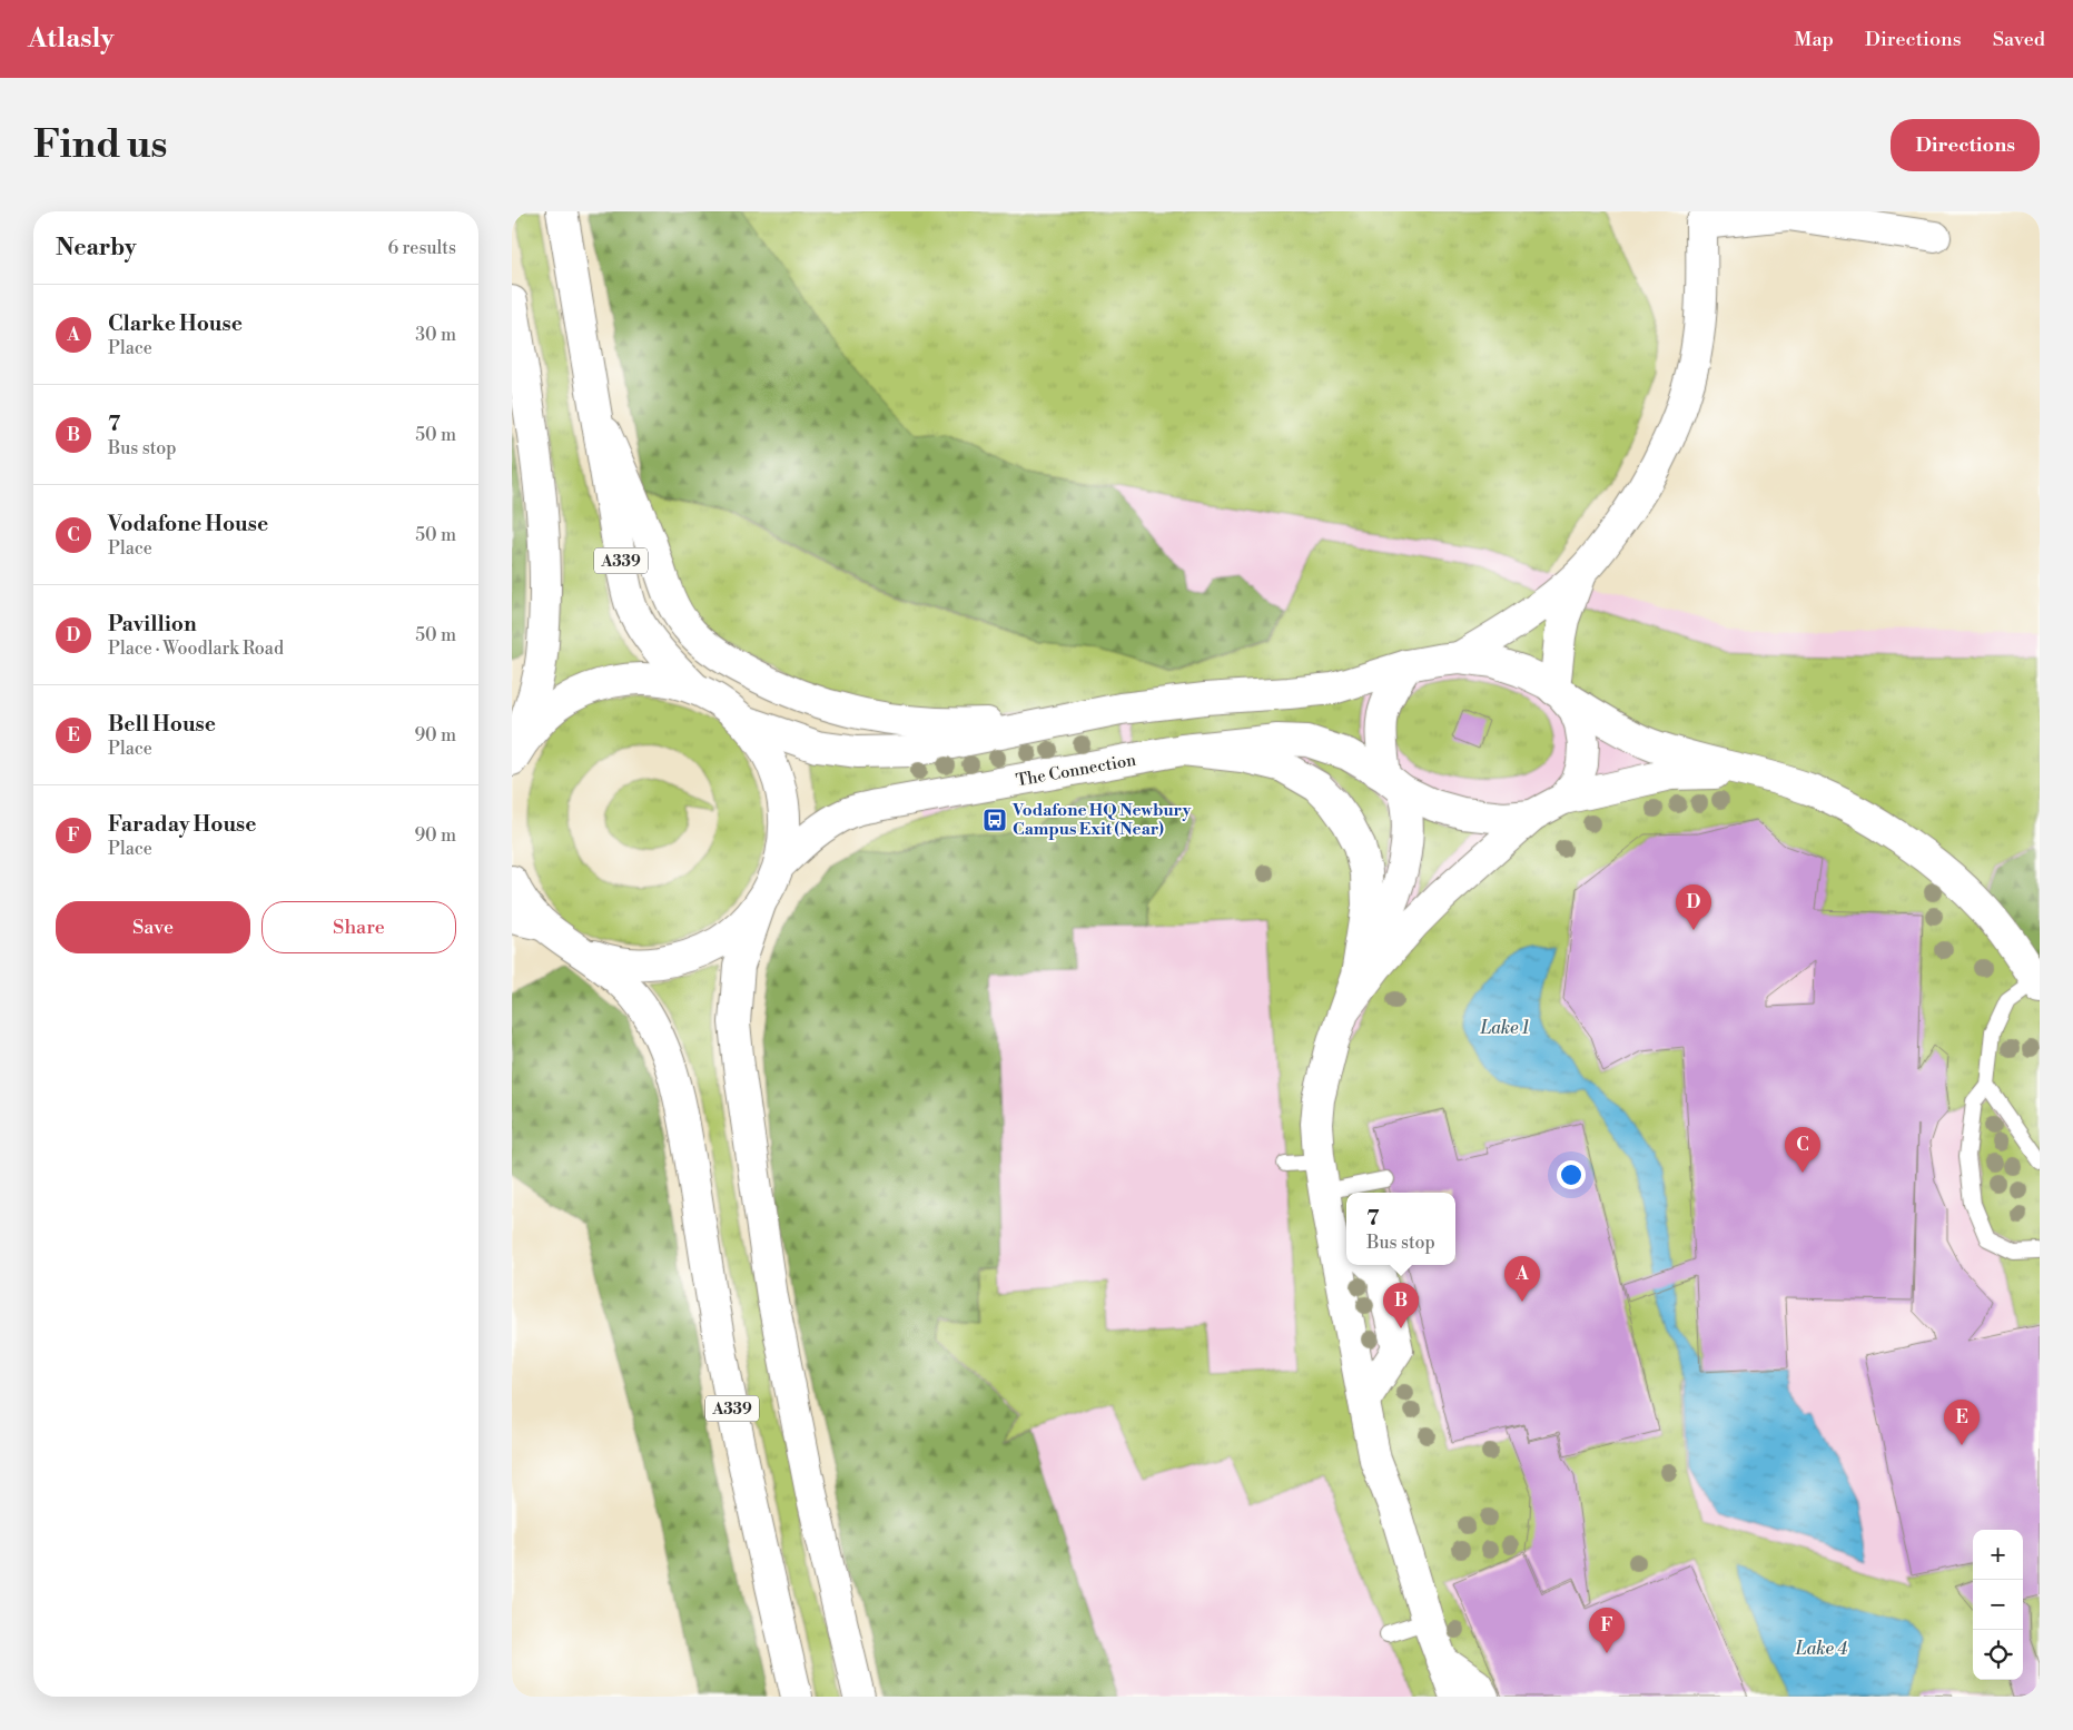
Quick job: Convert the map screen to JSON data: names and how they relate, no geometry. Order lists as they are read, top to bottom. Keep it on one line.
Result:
{"streets":{"main road":["A339","The Connection"]},"water":["Lake 1","Lake 4"],"places":{"bus stop":["Vodafone HQ Newbury Campus Exit (Near)"]},"page":{"header":"Atlasly","nav":["Map","Directions","Saved"],"buttons":["Directions",["Save","Share"]],"title":"Find us","heading":["Nearby","6 results"],"list":[{"mark":"A","name":"Clarke House","note":"Place","value":"30 m"},{"mark":"B","name":"7","note":"Bus stop","value":"50 m"},{"mark":"C","name":"Vodafone House","note":"Place","value":"50 m"},{"mark":"D","name":"Pavillion","note":"Place · Woodlark Road","value":"50 m"},{"mark":"E","name":"Bell House","note":"Place","value":"90 m"},{"mark":"F","name":"Faraday House","note":"Place","value":"90 m"}],"pins":["D","C","A","B","E","F"],"popup":["7","Bus stop"],"map_buttons":["+","−"]}}
